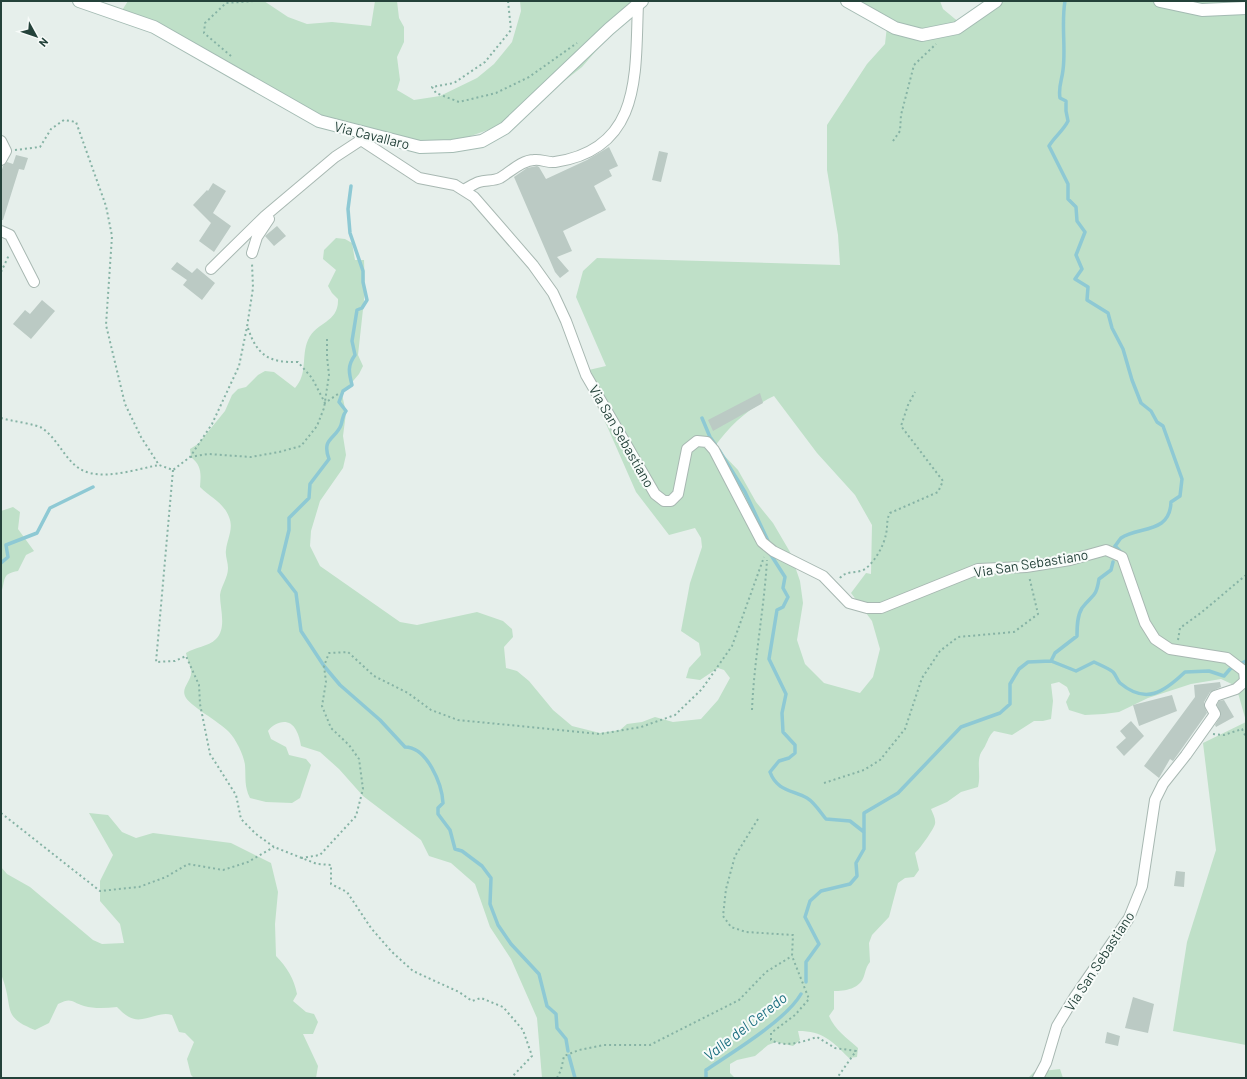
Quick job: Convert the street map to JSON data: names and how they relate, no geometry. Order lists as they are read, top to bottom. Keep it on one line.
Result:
{"streets":{"street":["Via Cavallaro","Via San Sebastiano"]},"crossings":[["Via Cavallaro","Via San Sebastiano"]],"water":["Valle del Ceredo"],"north":"bottom right"}
